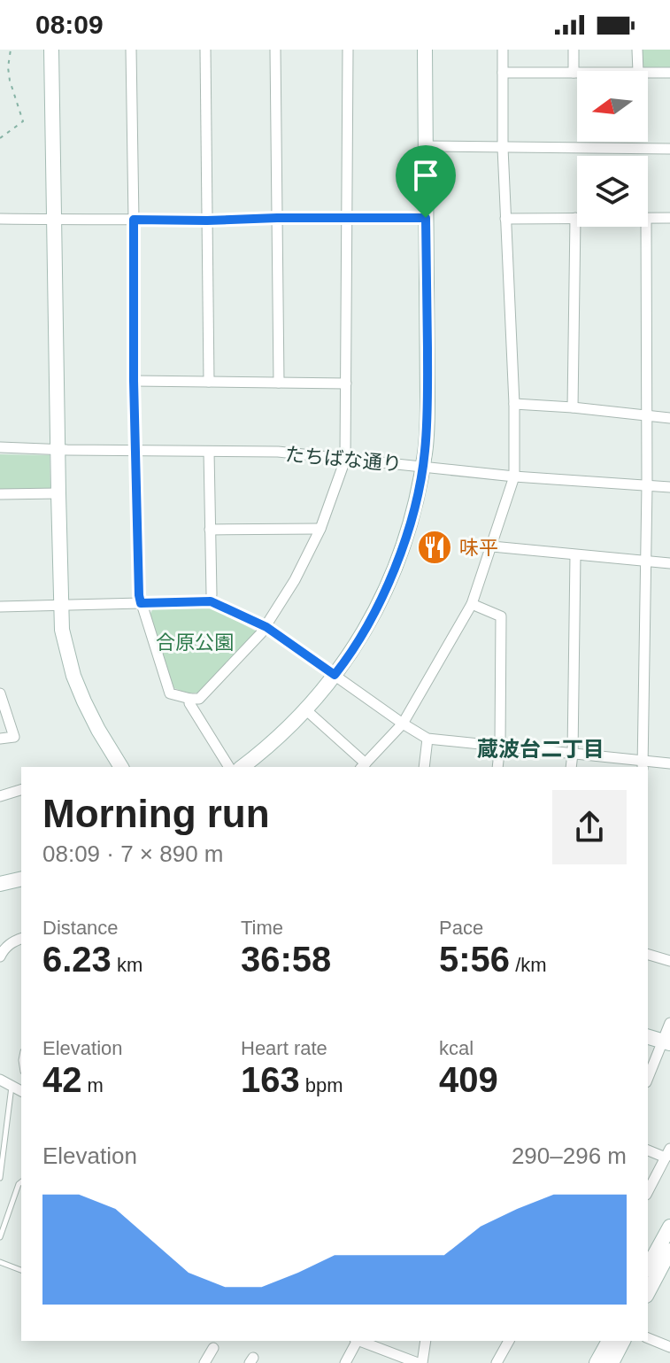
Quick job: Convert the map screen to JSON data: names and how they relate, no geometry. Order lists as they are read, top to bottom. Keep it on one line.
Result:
{"streets":{"street":["たちばな通り"]},"districts":["蔵波台二丁目"],"parks":["合原公園"],"places":{"restaurant":["味平"]},"north":"left","page":{"status":"08:09","heading":["Morning run","08:09 · 7 × 890 m"],"stats":[["Distance","6.23 km"],["Time","36:58"],["Pace","5:56 /km"],["Elevation","42 m"],["Heart rate","163 bpm"],["kcal","409"]],"chart":["Elevation","290–296 m"]}}
